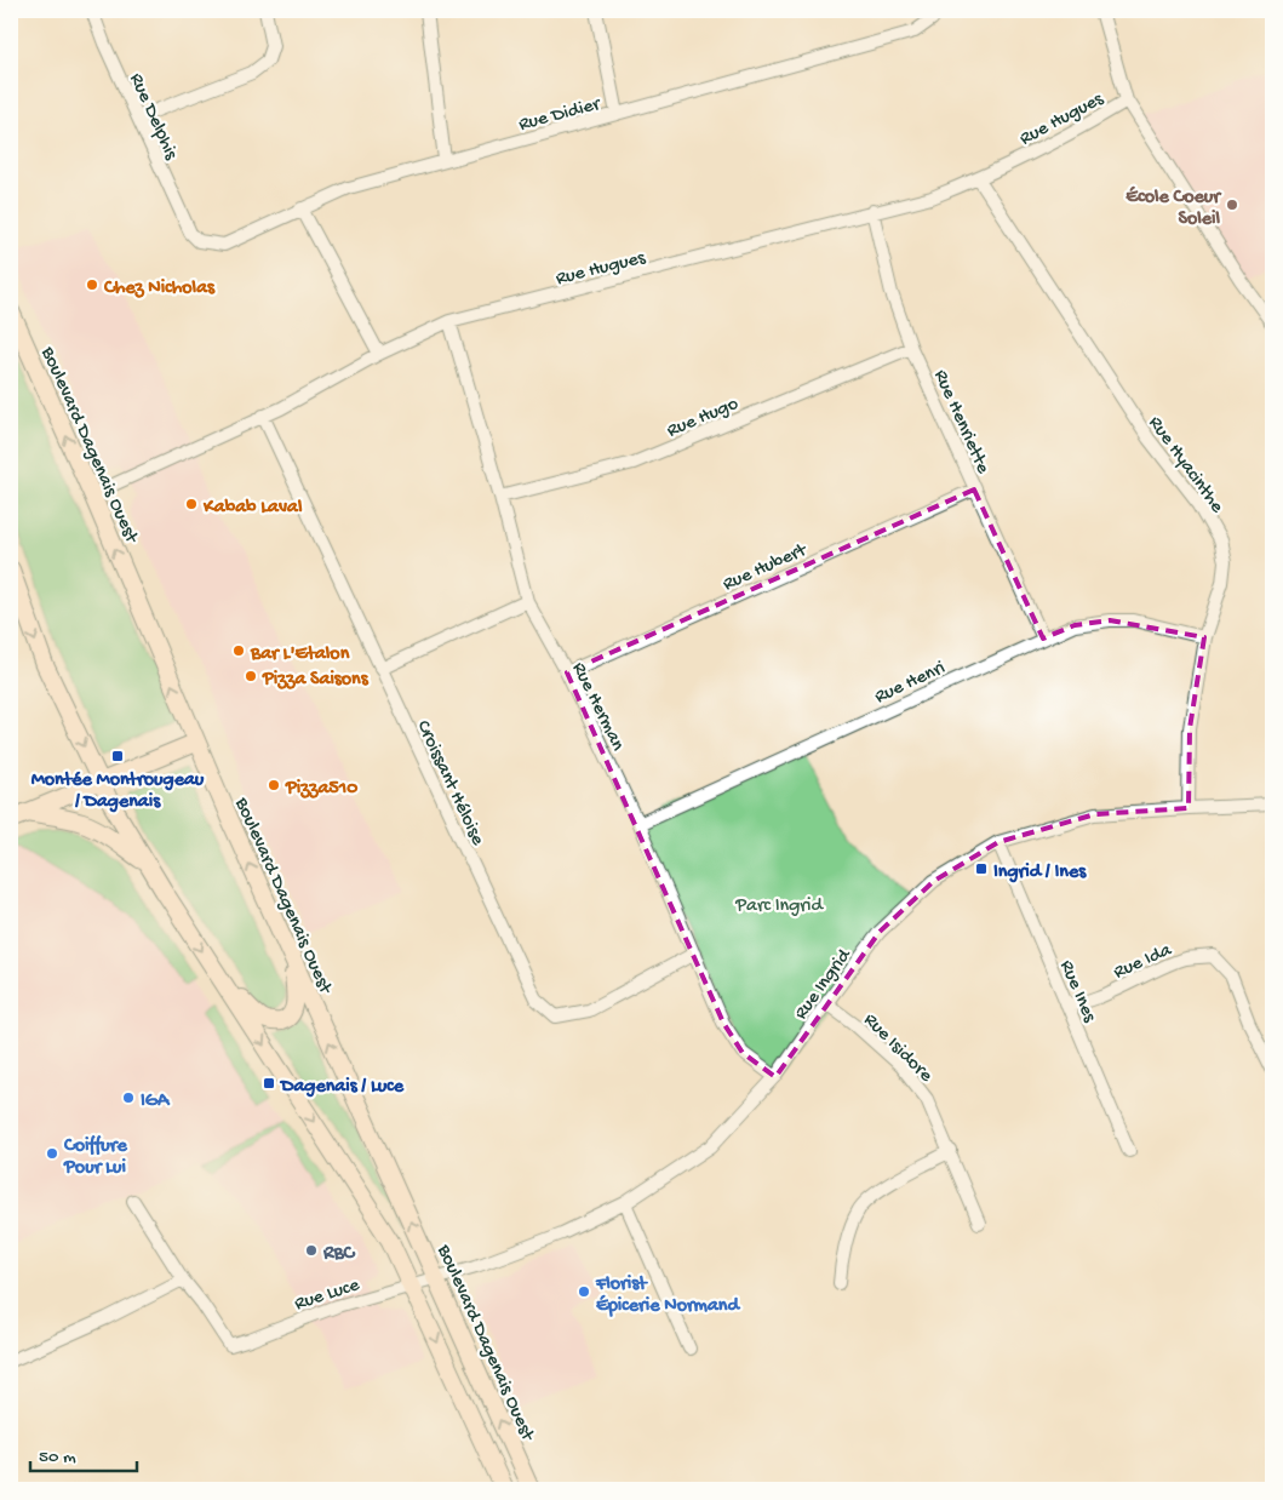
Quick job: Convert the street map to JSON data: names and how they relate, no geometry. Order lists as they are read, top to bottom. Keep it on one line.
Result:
{"streets":{"main road":["Boulevard Dagenais Ouest"],"street":["Rue Didier","Rue Delphis","Rue Hugues","Rue Hugo","Rue Henriette","Rue Hyacinthe","Rue Hubert","Rue Henri","Rue Herman","Croissant Héloise","Rue Ida","Rue Ingrid","Rue Ines","Rue Isidore","Rue Luce"]},"crossings":[["Rue Didier","Rue Delphis"],["Rue Hugues","Rue Henriette"],["Rue Hugues","Boulevard Dagenais Ouest"],["Rue Hugues","Rue Hyacinthe"],["Rue Hugues","Rue Herman"],["Rue Hugues","Croissant Héloise"],["Rue Hugo","Rue Henriette"],["Rue Hugo","Rue Herman"],["Rue Henriette","Rue Hubert"],["Rue Henriette","Rue Henri"],["Boulevard Dagenais Ouest","Rue Ingrid"],["Boulevard Dagenais Ouest","Rue Luce"],["Rue Hyacinthe","Rue Henri"],["Rue Hyacinthe","Rue Ingrid"],["Rue Hubert","Rue Herman"],["Rue Henri","Rue Herman"],["Rue Herman","Croissant Héloise"],["Rue Herman","Rue Ingrid"],["Rue Ida","Rue Ines"],["Rue Ingrid","Rue Ines"],["Rue Ingrid","Rue Isidore"],["Rue Ingrid","Rue Luce"]],"parks":["Parc Ingrid"],"places":{"other":["École Coeur Soleil","Chez Nicholas","Kabab Laval","Bar L'Etalon","Pizza Saisons","Pizza510","IGA","Coiffure Pour Lui","RBC","Florist Épicerie Normand"],"transit":["Montée Montrougeau / Dagenais","Ingrid / Ines","Dagenais / Luce"]},"scale_bar":"50 m"}
